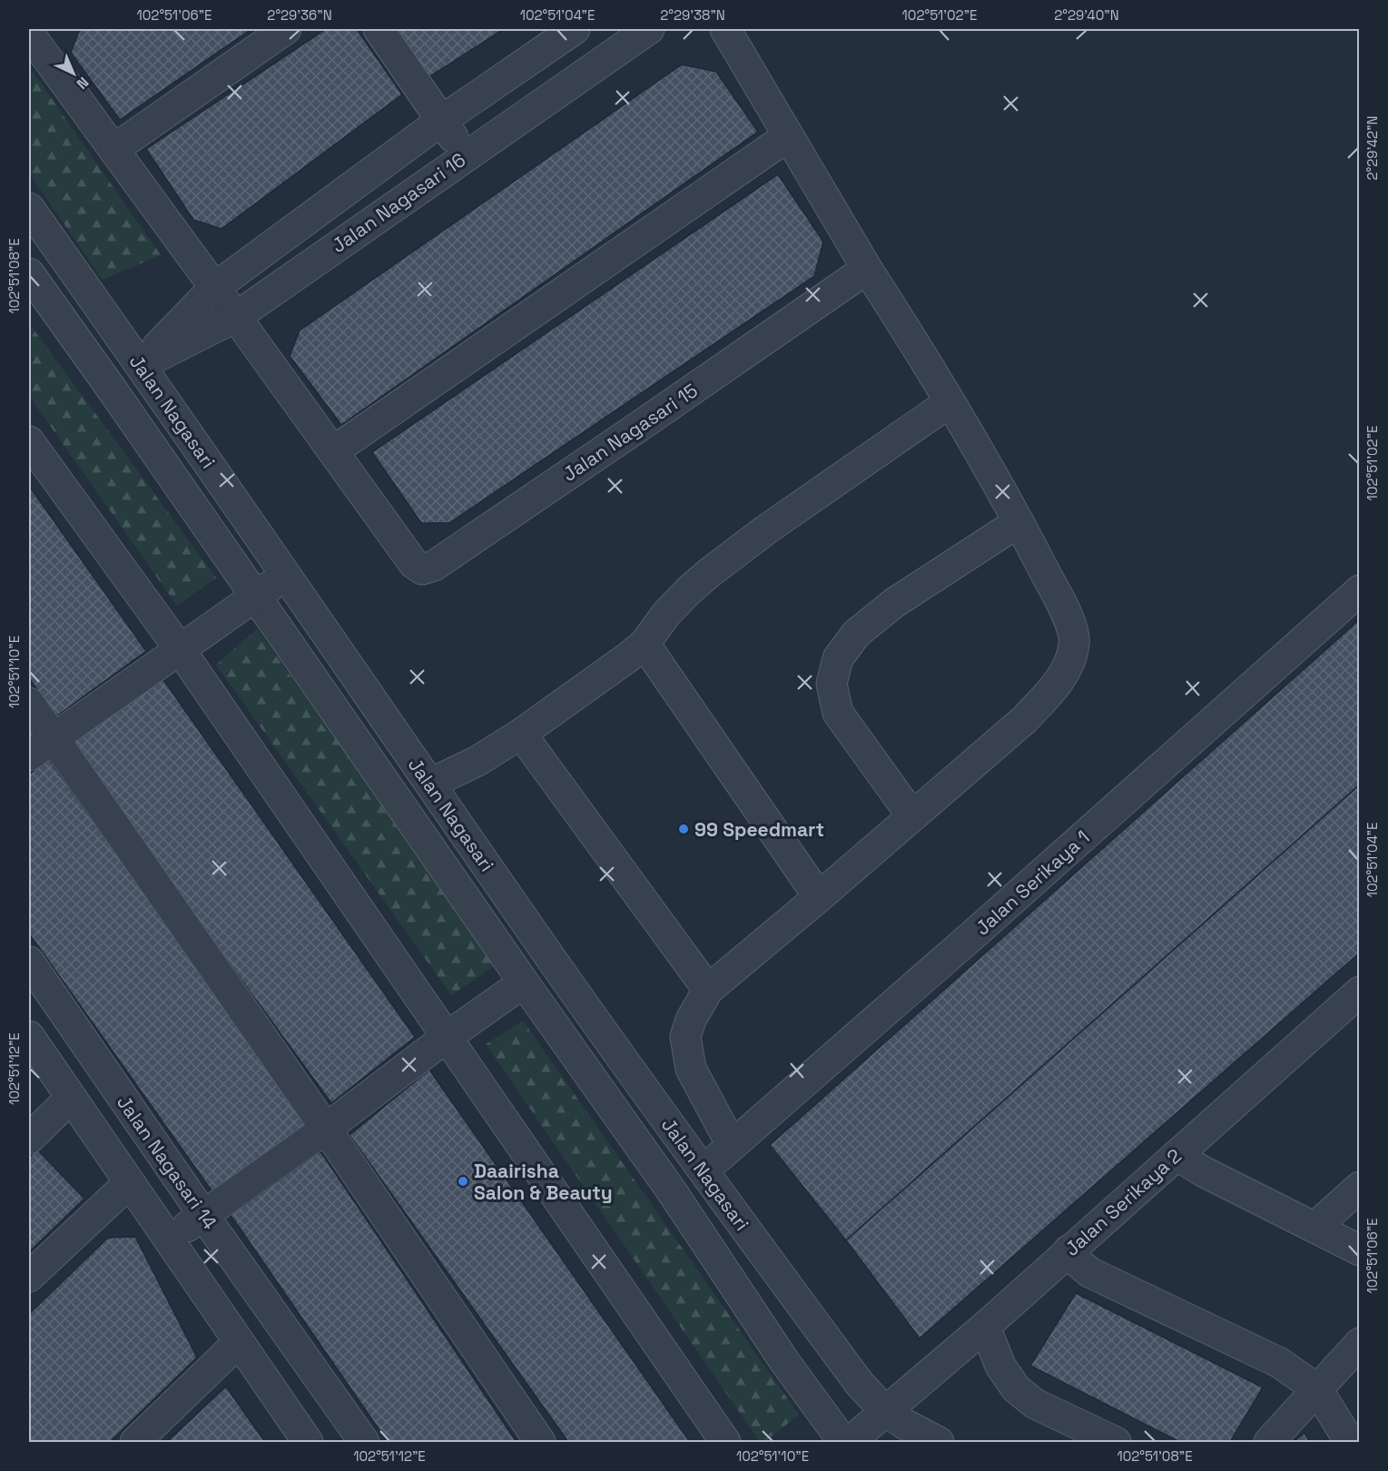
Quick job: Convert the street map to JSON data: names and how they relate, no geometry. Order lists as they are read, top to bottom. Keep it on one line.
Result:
{"streets":{"street":["Jalan Nagasari 16","Jalan Nagasari","Jalan Nagasari 15","Jalan Serikaya 1","Jalan Nagasari 14","Jalan Serikaya 2"]},"crossings":[["Jalan Nagasari 16","Jalan Nagasari"],["Jalan Nagasari 16","Jalan Nagasari 15"],["Jalan Nagasari","Jalan Serikaya 1"],["Jalan Nagasari","Jalan Serikaya 2"]],"places":["99 Speedmart","Daairisha Salon & Beauty"],"north":"bottom right","coordinates":["102°51'06\"E","2°29'36\"N","102°51'04\"E","2°29'38\"N","102°51'02\"E","2°29'40\"N","2°29'42\"N","102°51'08\"E","102°51'10\"E","102°51'12\"E"]}
